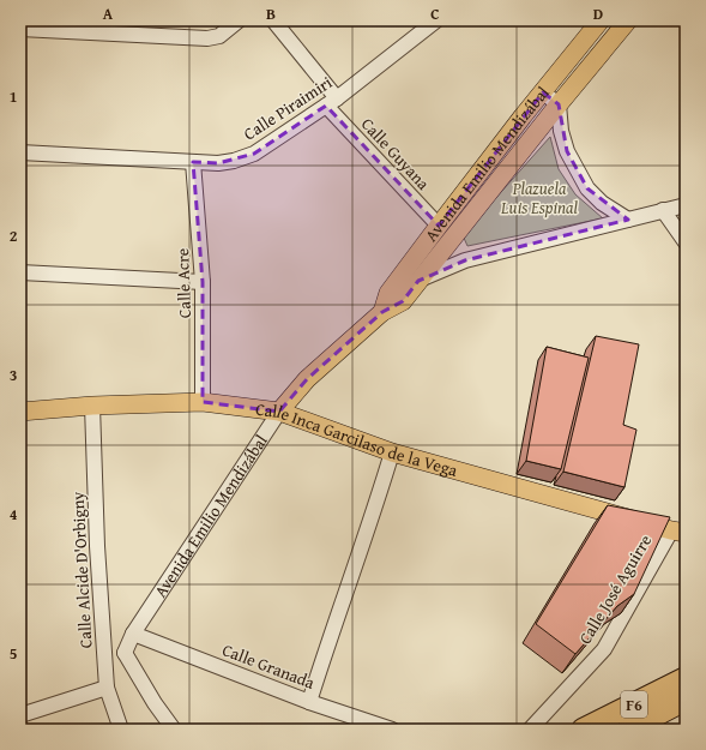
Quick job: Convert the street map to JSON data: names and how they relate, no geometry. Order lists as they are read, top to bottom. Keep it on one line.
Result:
{"streets":{"highway":["F6"],"main road":["Avenida Emilio Mendizábal","Calle Inca Garcilaso de la Vega"],"street":["Calle Piraimiri","Calle Guyana","Calle Acre","Calle Alcide D'Orbigny","Calle José Aguirre","Calle Granada"]},"crossings":[["Calle Piraimiri","Calle Guyana"],["Calle Piraimiri","Calle Acre"],["Calle Guyana","Avenida Emilio Mendizábal"],["Avenida Emilio Mendizábal","Calle Inca Garcilaso de la Vega"],["Avenida Emilio Mendizábal","Calle Granada"],["Calle Acre","Calle Inca Garcilaso de la Vega"],["Calle Inca Garcilaso de la Vega","Calle Alcide D'Orbigny"],["Calle Inca Garcilaso de la Vega","Calle José Aguirre"]],"parks":["Plazuela Luis Espinal"],"grid":{"columns":["A","B","C","D"],"rows":["1","2","3","4","5"]}}
